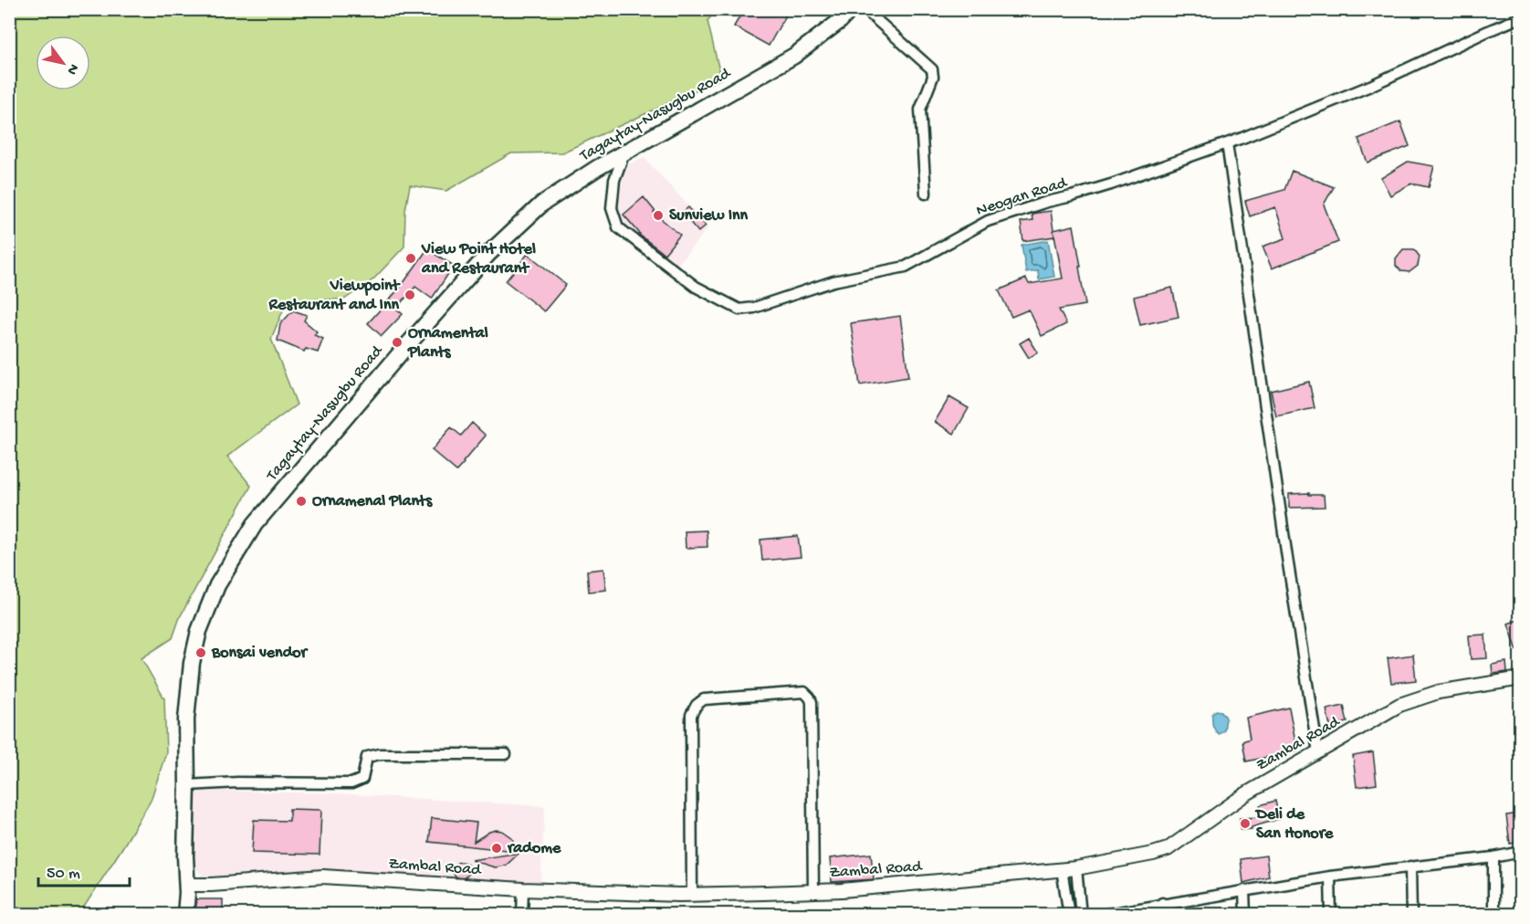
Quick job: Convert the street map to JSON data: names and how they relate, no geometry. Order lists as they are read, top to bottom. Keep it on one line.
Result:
{"streets":{"main road":["Tagaytay-Nasugbu Road"],"street":["Neogan Road","Zambal Road"]},"crossings":[["Tagaytay-Nasugbu Road","Neogan Road"],["Tagaytay-Nasugbu Road","Zambal Road"]],"places":["Sunview Inn","View Point Hotel and Restaurant","Viewpoint Restaurant and Inn","Ornamental Plants","Ornamenal Plants","Bonsai vendor","Deli de San Honore","radome"],"scale_bar":"50 m","north":"bottom right"}
